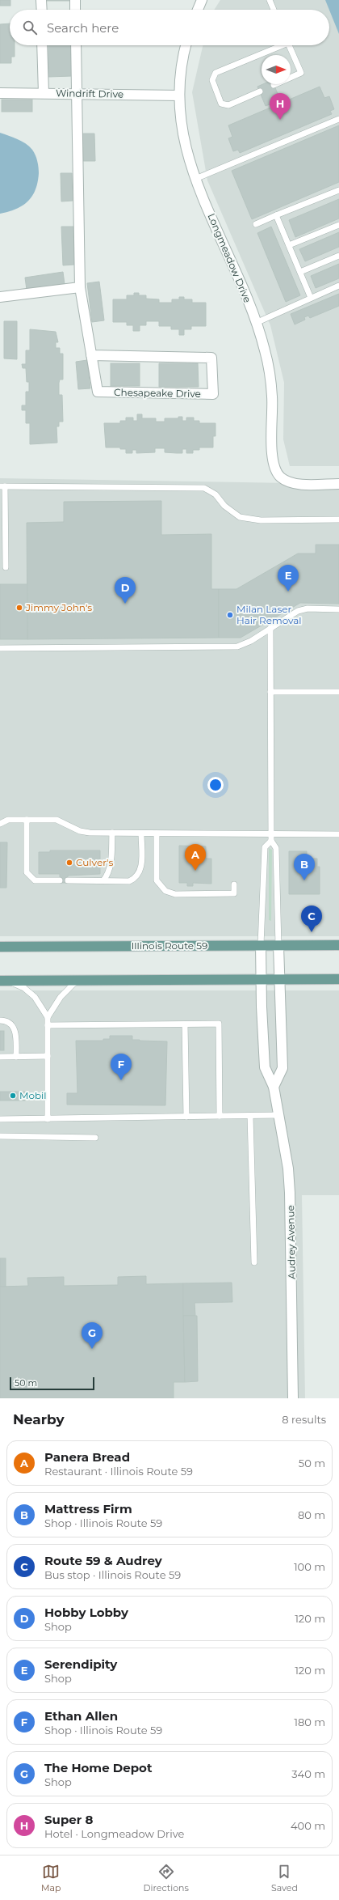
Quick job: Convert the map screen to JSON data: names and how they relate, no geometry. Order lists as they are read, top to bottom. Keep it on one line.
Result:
{"streets":{"main road":["Illinois Route 59"],"street":["Windrift Drive","Longmeadow Drive","Chesapeake Drive","Audrey Avenue"]},"crossings":[["Windrift Drive","Longmeadow Drive"],["Windrift Drive","Chesapeake Drive"],["Illinois Route 59","Audrey Avenue"]],"places":["Jimmy John's","Milan Laser Hair Removal","Culver's","Mobil"],"scale_bar":"50 m","north":"right","page":{"search":"Search here","pins":["H","E","D","A","B","C","F","G"],"scale":"50 m","heading":["Nearby","8 results"],"list":[{"mark":"A","name":"Panera Bread","note":"Restaurant · Illinois Route 59","value":"50 m"},{"mark":"B","name":"Mattress Firm","note":"Shop · Illinois Route 59","value":"80 m"},{"mark":"C","name":"Route 59 & Audrey","note":"Bus stop · Illinois Route 59","value":"100 m"},{"mark":"D","name":"Hobby Lobby","note":"Shop","value":"120 m"},{"mark":"E","name":"Serendipity","note":"Shop","value":"120 m"},{"mark":"F","name":"Ethan Allen","note":"Shop · Illinois Route 59","value":"180 m"},{"mark":"G","name":"The Home Depot","note":"Shop","value":"340 m"},{"mark":"H","name":"Super 8","note":"Hotel · Longmeadow Drive","value":"400 m"}],"nav":["Map","Directions","Saved"]}}
